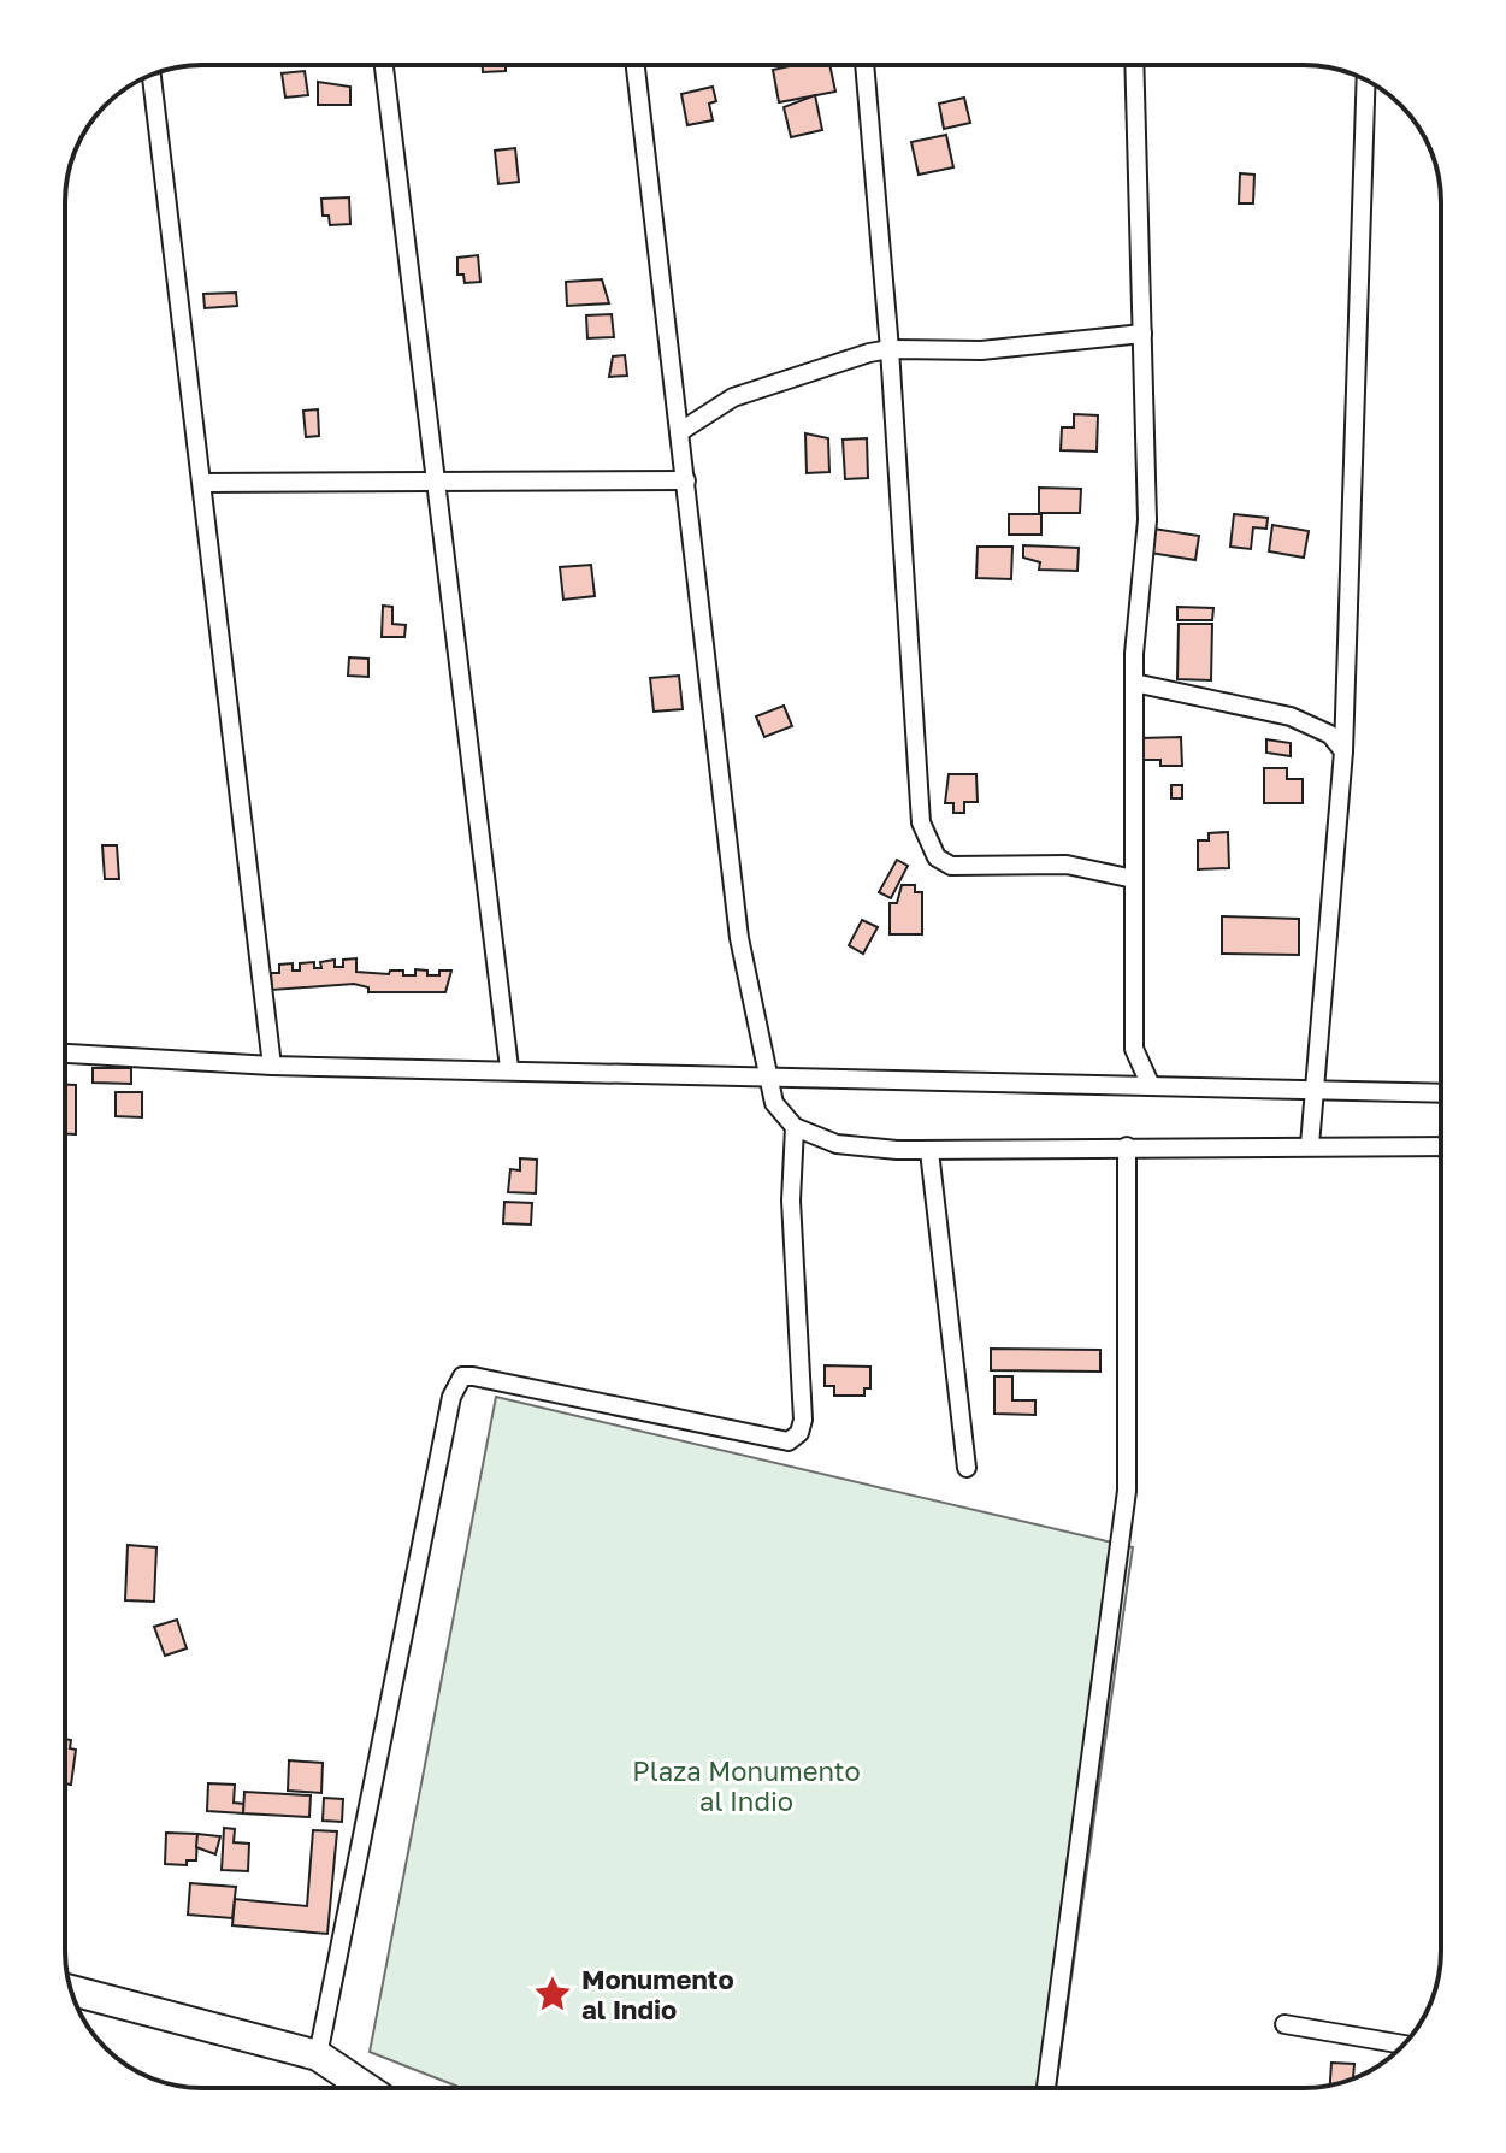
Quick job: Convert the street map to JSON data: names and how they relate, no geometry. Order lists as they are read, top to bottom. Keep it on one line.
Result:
{"parks":["Plaza Monumento al Indio"],"places":{"place":["Monumento al Indio"]}}
